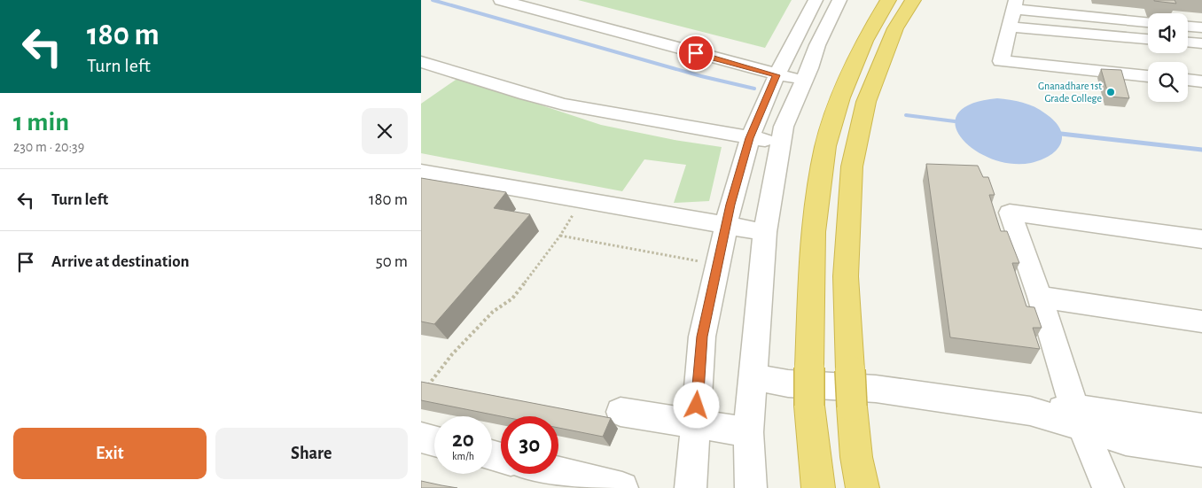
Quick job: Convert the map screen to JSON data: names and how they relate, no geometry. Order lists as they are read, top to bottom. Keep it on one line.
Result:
{"places":["Gnanadhare 1st Grade College"],"page":{"turn":["180 m","Turn left"],"heading":["1 min","230 m · 20:39"],"list":[{"name":"Turn left","value":"180 m"},{"name":"Arrive at destination","value":"50 m"}],"speed":"20 km/h","limit":"30","buttons":["Exit","Share"]}}
